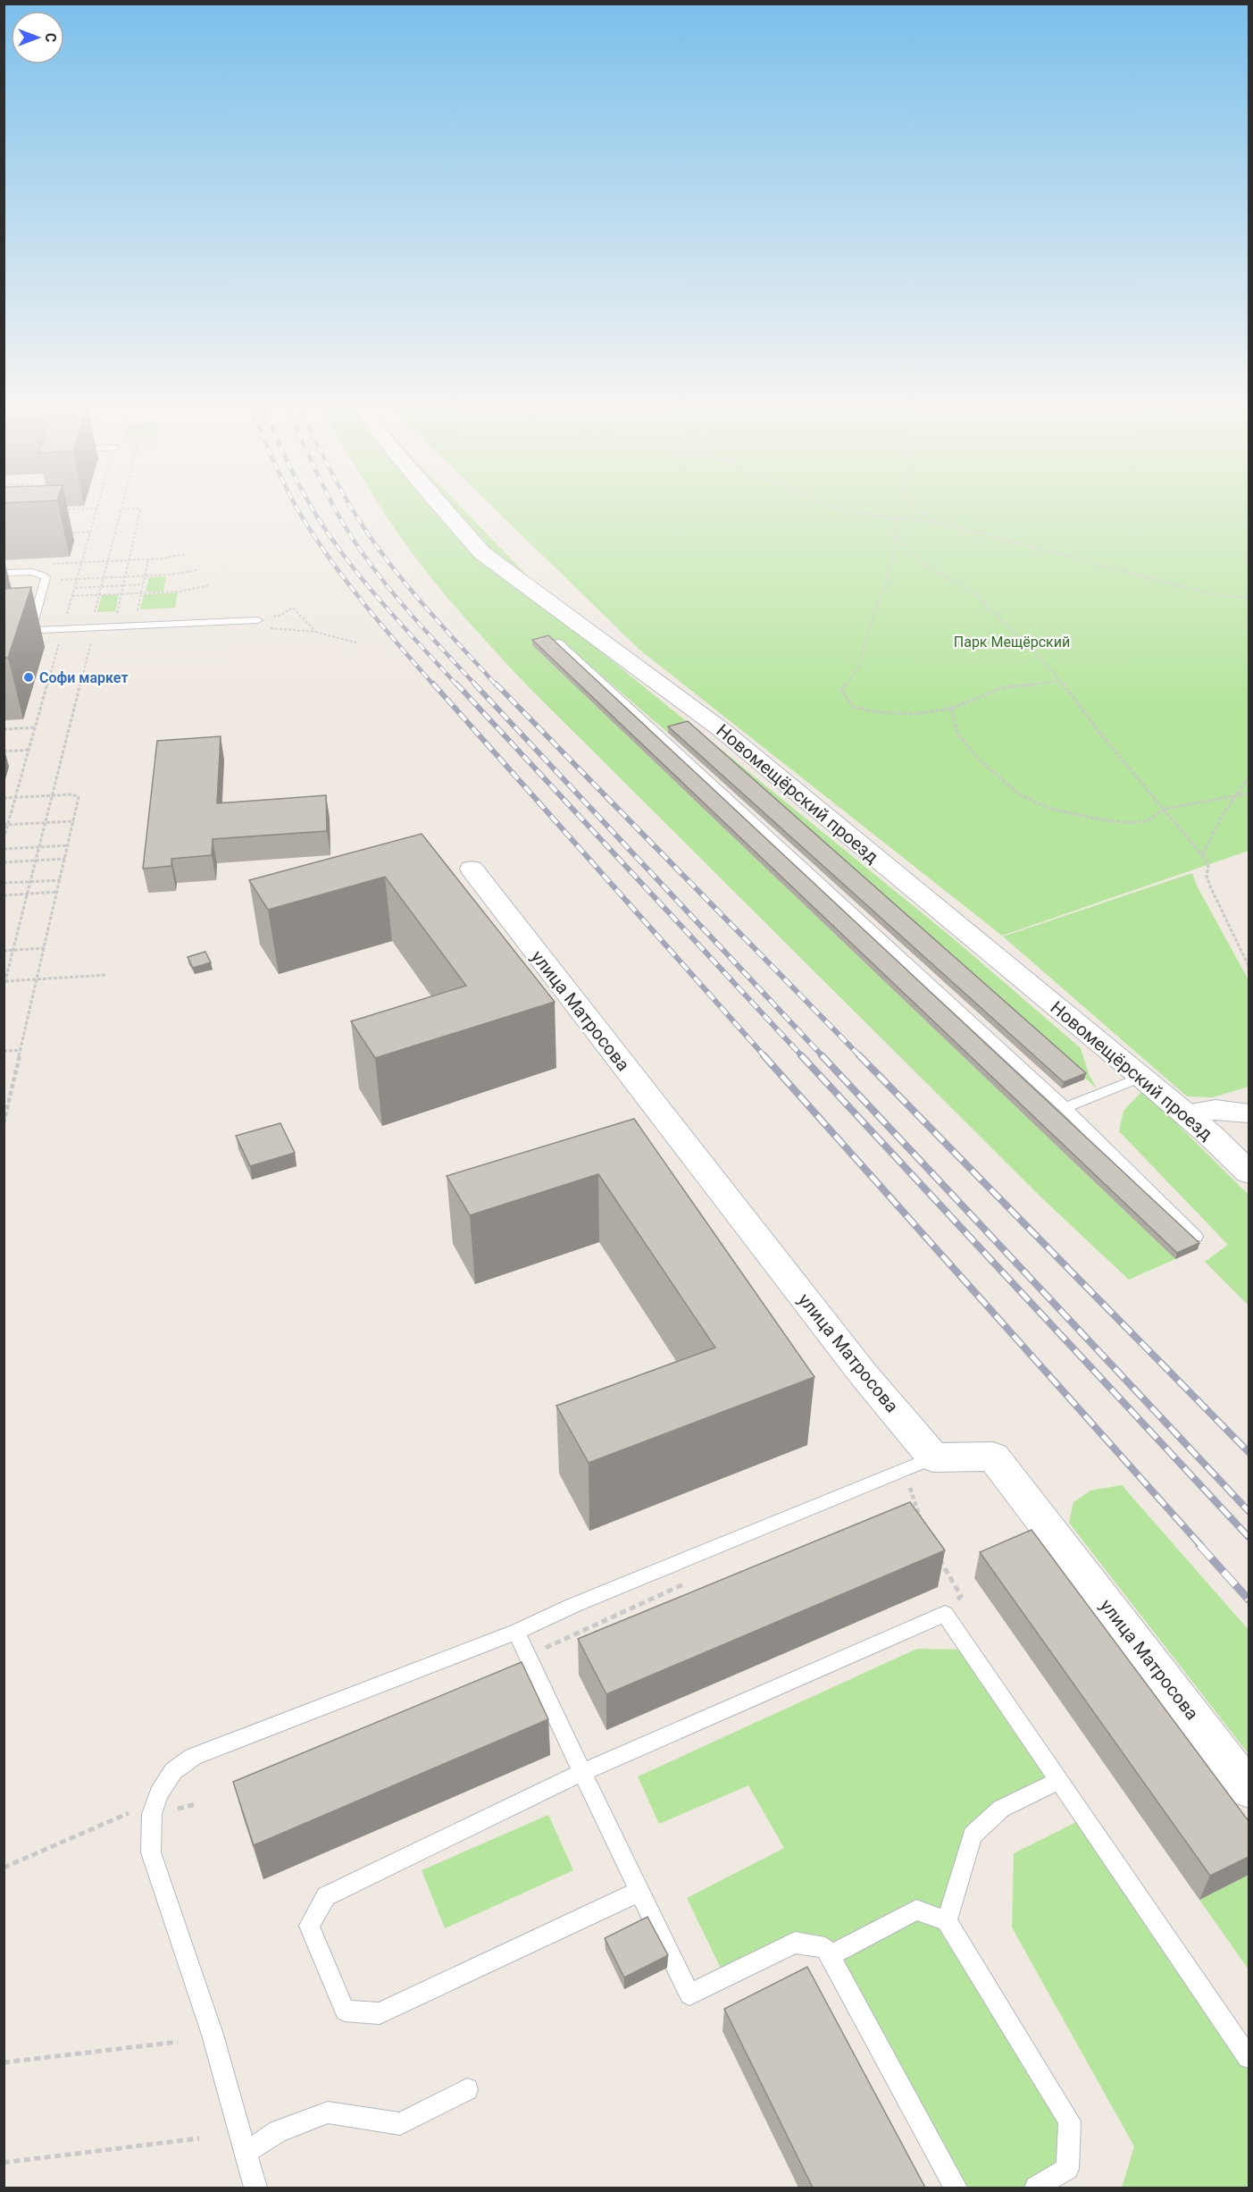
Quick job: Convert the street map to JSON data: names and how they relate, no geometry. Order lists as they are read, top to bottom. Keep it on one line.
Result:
{"streets":{"street":["Новомещёрский проезд","улица Матросова"]},"parks":["Парк Мещёрский"],"places":["Софи маркет"],"north":"right"}
